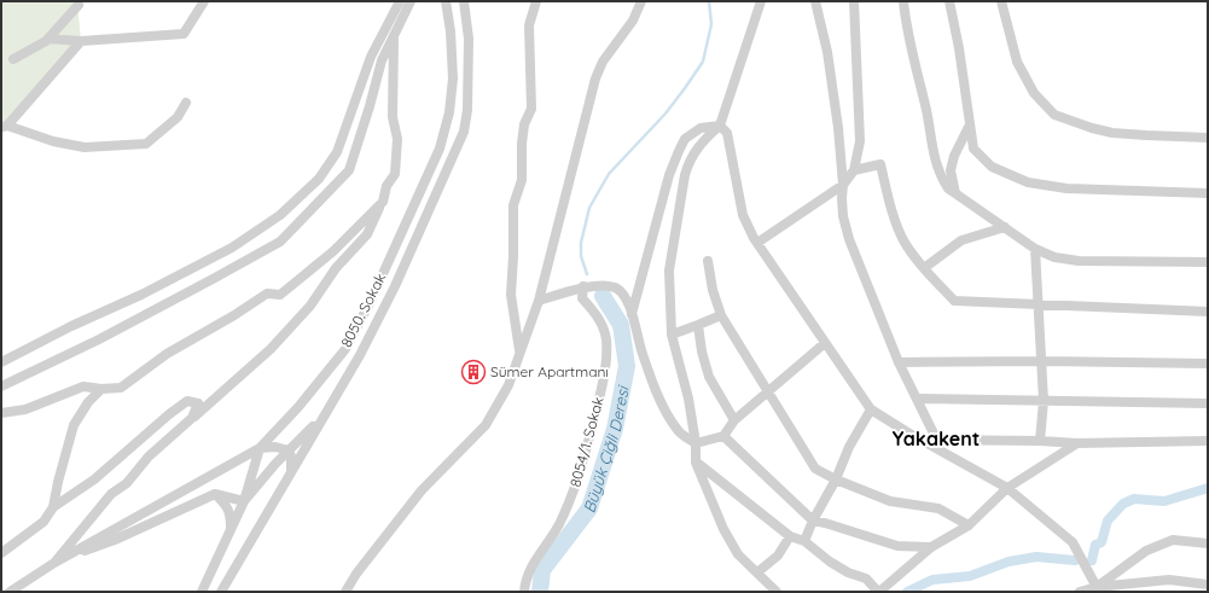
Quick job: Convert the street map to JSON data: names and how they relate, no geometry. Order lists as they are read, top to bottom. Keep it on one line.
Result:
{"streets":{"street":["8050. Sokak","8054/1. Sokak"]},"districts":["Yakakent"],"water":["Büyük Çiğli Deresi"],"places":{"building":["Sümer Apartmanı"]}}
